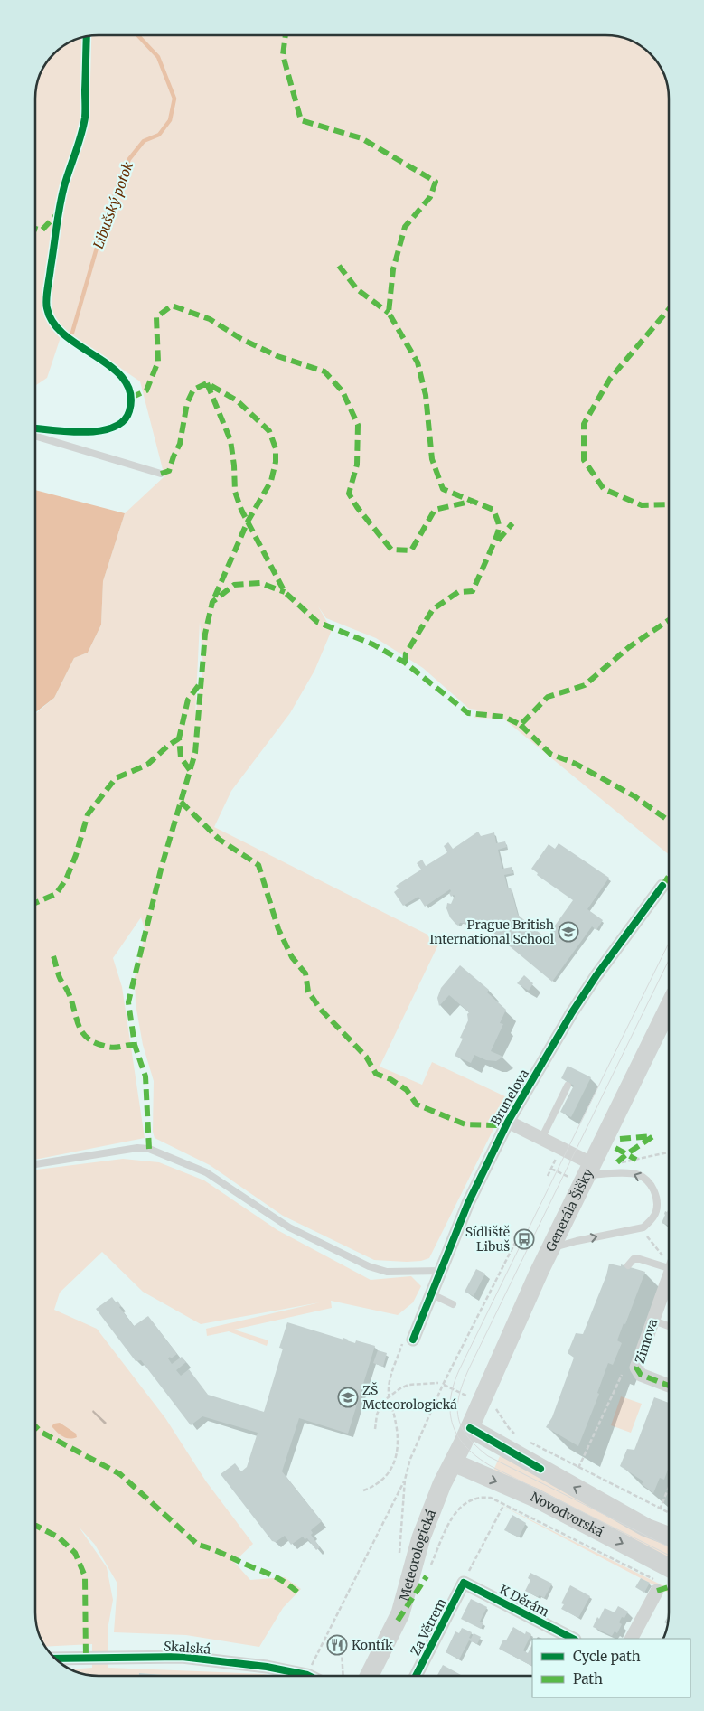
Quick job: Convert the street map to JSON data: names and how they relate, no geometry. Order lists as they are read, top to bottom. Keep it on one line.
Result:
{"streets":{"main road":["Generála Šišky","Novodvorská","Meteorologická"],"street":["Brunelova","Zimova","K Děrám","Za Větrem","Skalská"]},"crossings":[["Brunelova","Generála Šišky"],["Generála Šišky","Novodvorská"],["Generála Šišky","Meteorologická"],["Novodvorská","Meteorologická"],["K Děrám","Za Větrem"]],"water":["Libušský potok"],"places":{"school or university":["Prague British International School","ZŠ Meteorologická"],"bus stop":["Sídliště Libuš"],"restaurant":["Kontík"]},"legend":["Cycle path","Path"]}
